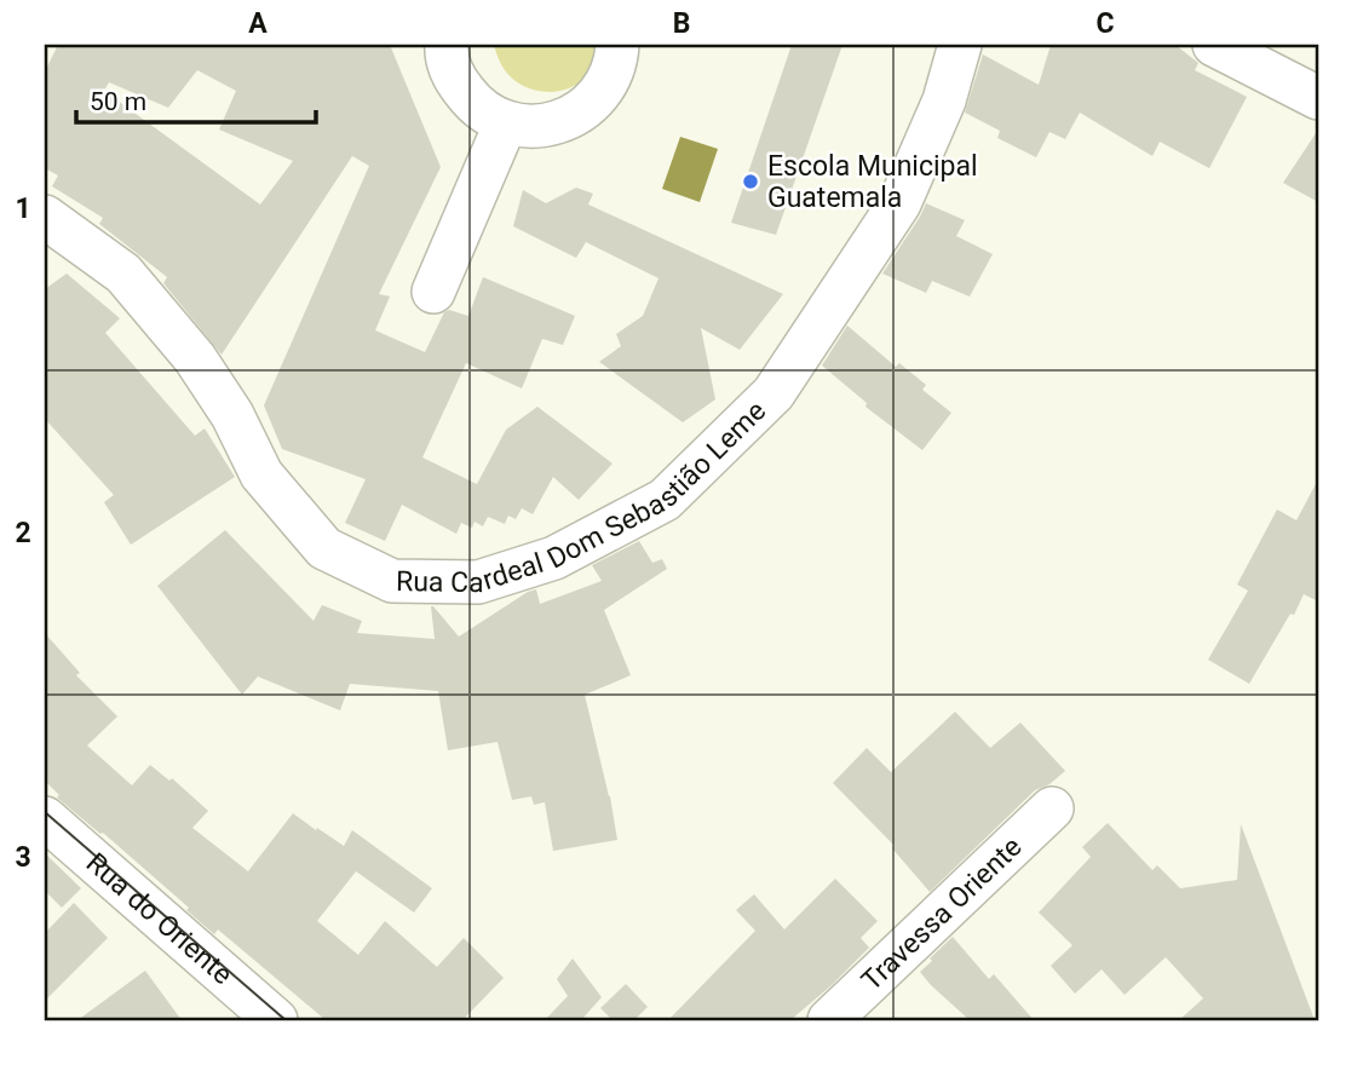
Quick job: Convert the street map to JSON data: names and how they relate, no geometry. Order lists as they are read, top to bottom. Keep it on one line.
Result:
{"streets":{"street":["Rua Cardeal Dom Sebastião Leme","Travessa Oriente","Rua do Oriente"]},"places":["Escola Municipal Guatemala"],"scale_bar":"50 m","grid":{"columns":["A","B","C"],"rows":["1","2","3"]}}
